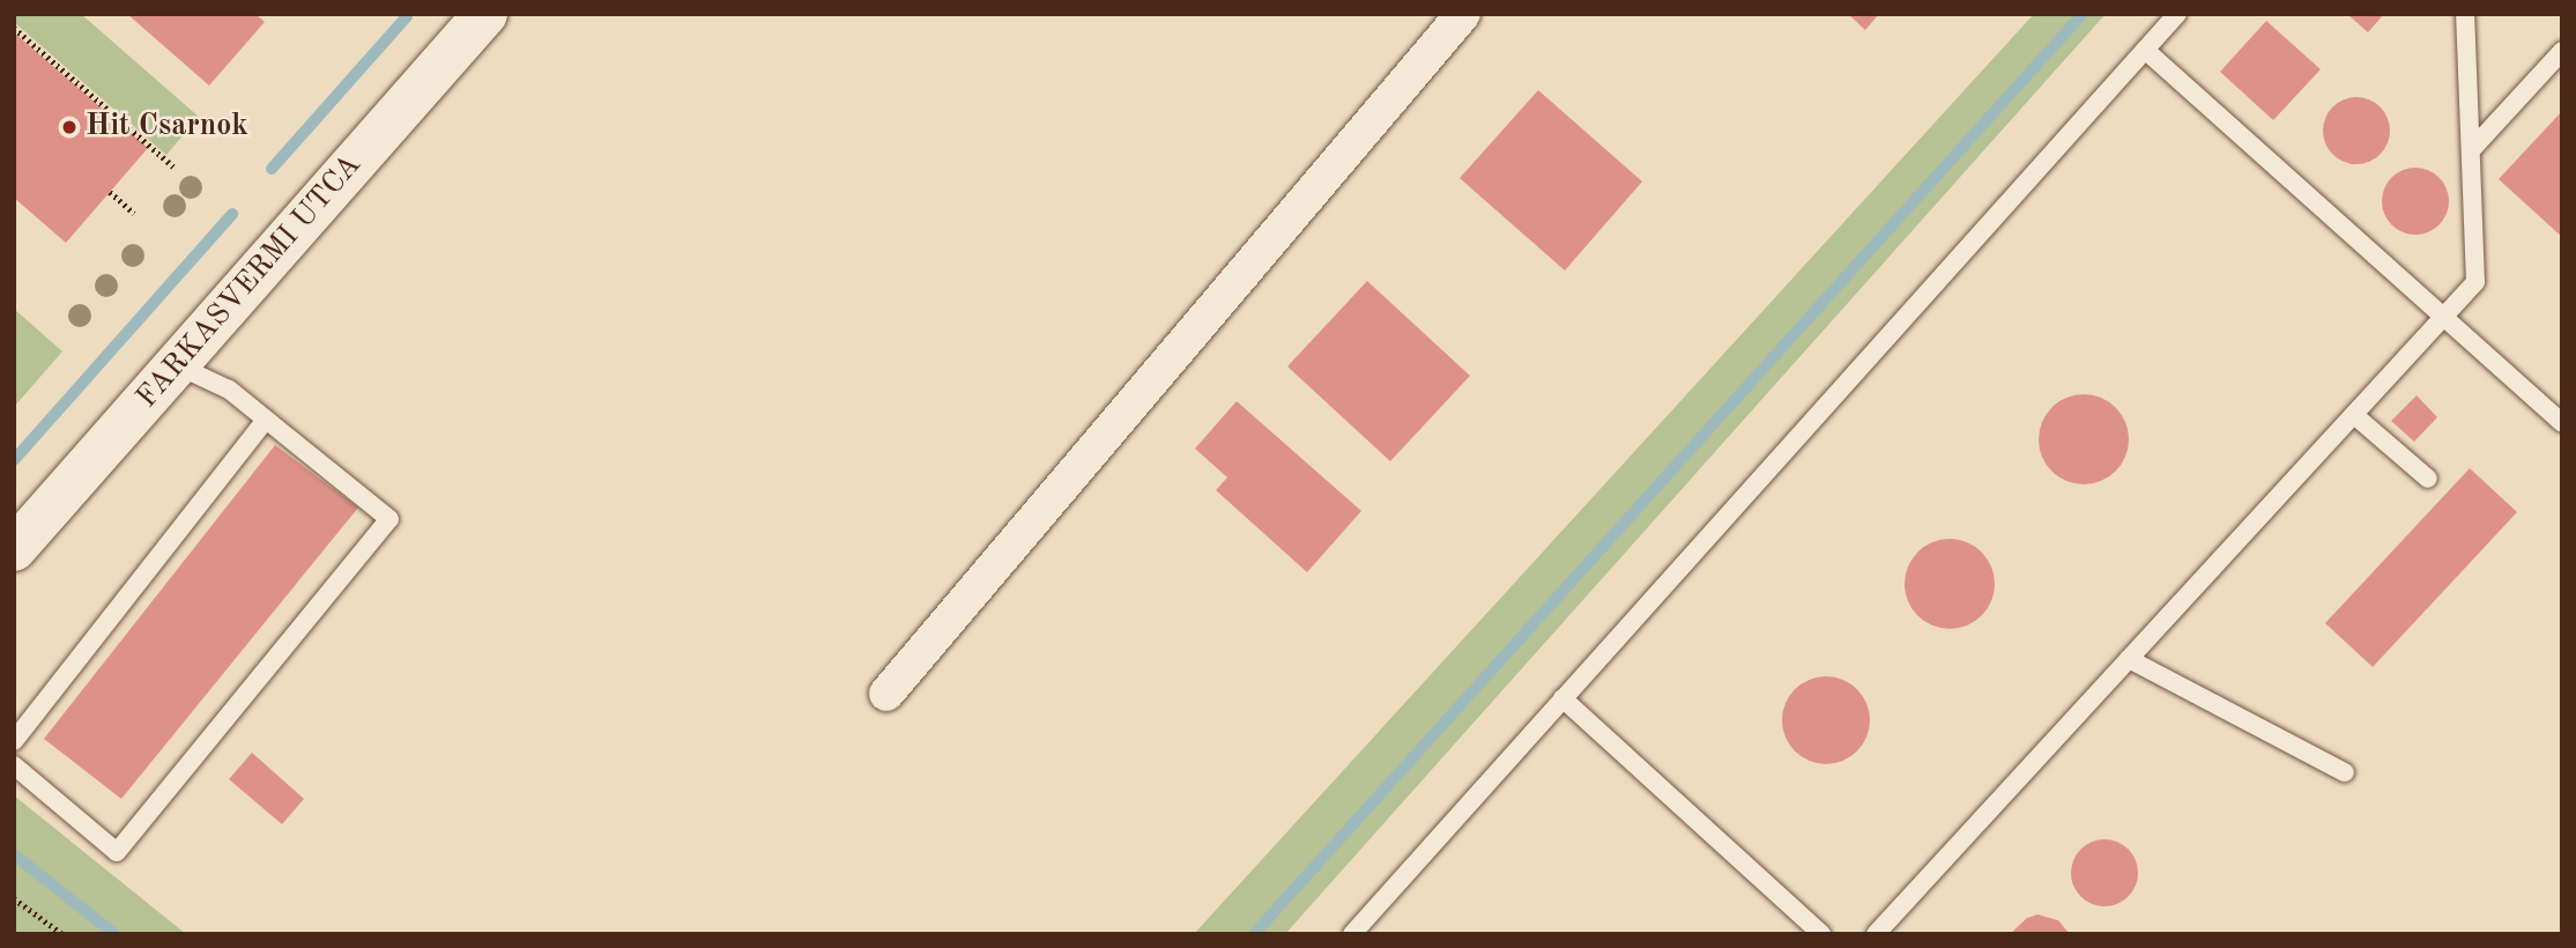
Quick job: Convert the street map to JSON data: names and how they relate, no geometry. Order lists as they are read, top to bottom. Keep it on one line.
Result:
{"streets":{"street":["FARKASVERMI UTCA"]},"places":["Hit Csarnok"]}
